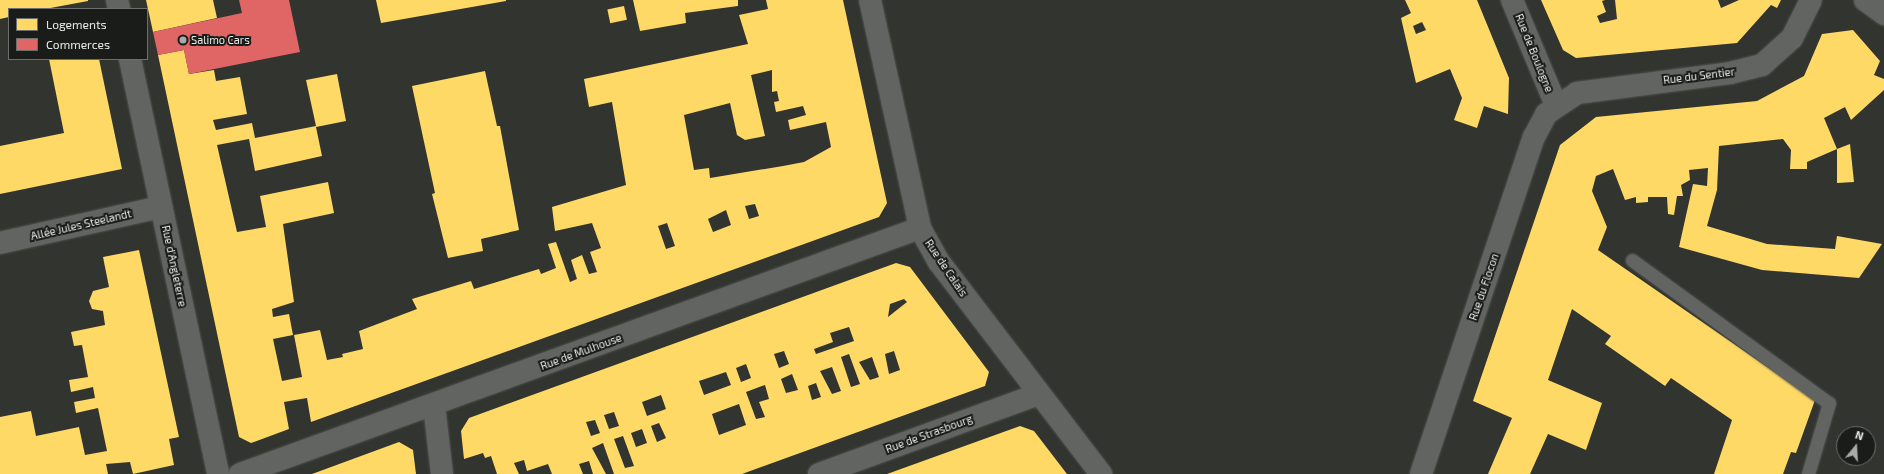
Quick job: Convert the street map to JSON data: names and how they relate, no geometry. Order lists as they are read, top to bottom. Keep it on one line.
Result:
{"streets":{"street":["Rue de Boulogne","Rue du Sentier","Allée Jules Steelandt","Rue d'Angleterre","Rue de Calais","Rue du Flocon","Rue de Mulhouse","Rue de Strasbourg"]},"crossings":[["Rue de Boulogne","Rue du Sentier"],["Rue de Boulogne","Rue du Flocon"],["Rue du Sentier","Rue du Flocon"],["Allée Jules Steelandt","Rue d'Angleterre"],["Rue de Calais","Rue de Mulhouse"],["Rue de Calais","Rue de Strasbourg"]],"places":["Salimo Cars"],"legend":["Logements","Commerces"],"north":"top"}
